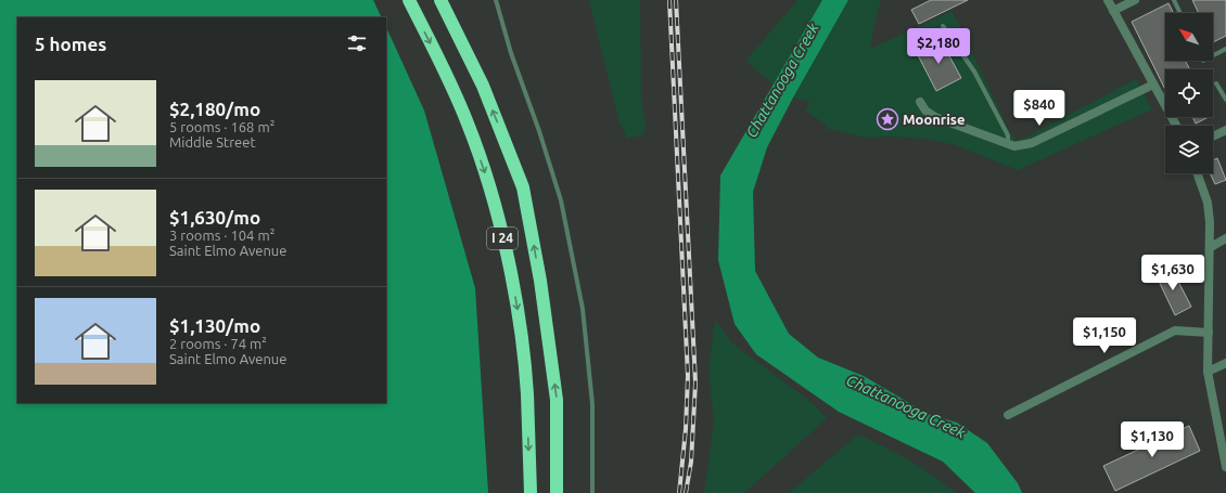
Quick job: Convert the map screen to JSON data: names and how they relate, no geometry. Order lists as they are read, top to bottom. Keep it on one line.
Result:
{"streets":{"highway":["I 24"]},"water":["Chattanooga Creek"],"places":{"place":["Moonrise"]},"north":"top left","page":{"heading":"5 homes","price":["$2,180","$840","$1,630","$1,150","$1,130"],"list":[{"name":"$2,180/mo","note":"5 rooms · 168 m² · Middle Street"},{"name":"$1,630/mo","note":"3 rooms · 104 m² · Saint Elmo Avenue"},{"name":"$1,130/mo","note":"2 rooms · 74 m² · Saint Elmo Avenue"}]}}
